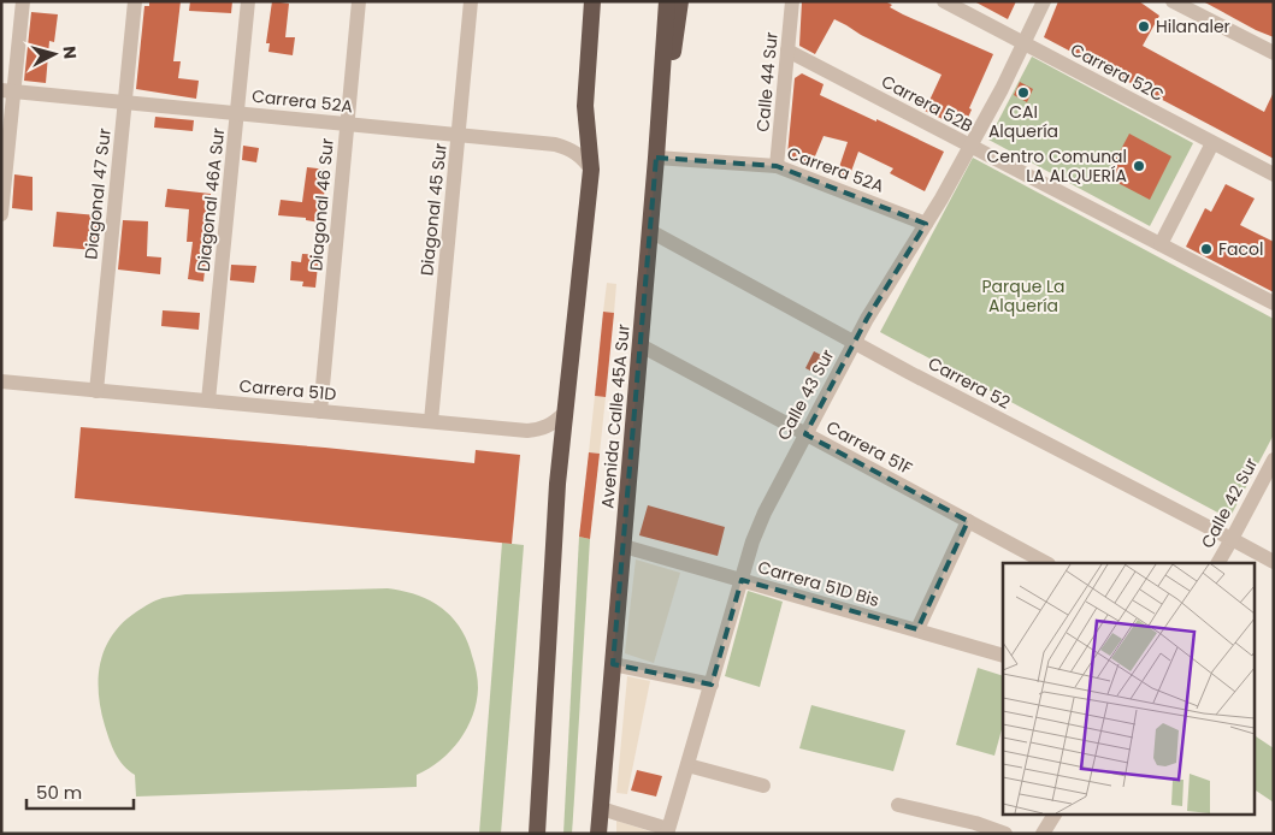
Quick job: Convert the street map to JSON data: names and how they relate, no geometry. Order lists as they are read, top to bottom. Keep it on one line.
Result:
{"streets":{"highway":["Avenida Calle 45A Sur"],"street":["Carrera 52C","Calle 44 Sur","Carrera 52A","Carrera 52B","Diagonal 47 Sur","Diagonal 46A Sur","Diagonal 46 Sur","Diagonal 45 Sur","Carrera 52","Carrera 51D","Calle 43 Sur","Carrera 51F","Calle 42 Sur","Carrera 51D Bis"]},"crossings":[["Carrera 52C","Calle 43 Sur"],["Calle 44 Sur","Carrera 52A"],["Calle 44 Sur","Carrera 52B"],["Carrera 52A","Diagonal 47 Sur"],["Carrera 52A","Diagonal 46A Sur"],["Carrera 52A","Diagonal 46 Sur"],["Carrera 52A","Diagonal 45 Sur"],["Carrera 52A","Calle 43 Sur"],["Carrera 52A","Avenida Calle 45A Sur"],["Carrera 52B","Calle 43 Sur"],["Diagonal 47 Sur","Carrera 51D"],["Diagonal 46A Sur","Carrera 51D"],["Diagonal 46 Sur","Carrera 51D"],["Diagonal 45 Sur","Carrera 51D"],["Carrera 52","Calle 43 Sur"],["Carrera 52","Avenida Calle 45A Sur"],["Carrera 52","Calle 42 Sur"],["Calle 43 Sur","Carrera 51F"],["Calle 43 Sur","Carrera 51D Bis"],["Avenida Calle 45A Sur","Carrera 51F"],["Avenida Calle 45A Sur","Carrera 51D Bis"]],"parks":["Parque La Alquería"],"places":["Hilanaler","CAI Alquería","Centro Comunal LA ALQUERÍA","Facol"],"scale_bar":"50 m","north":"right"}
